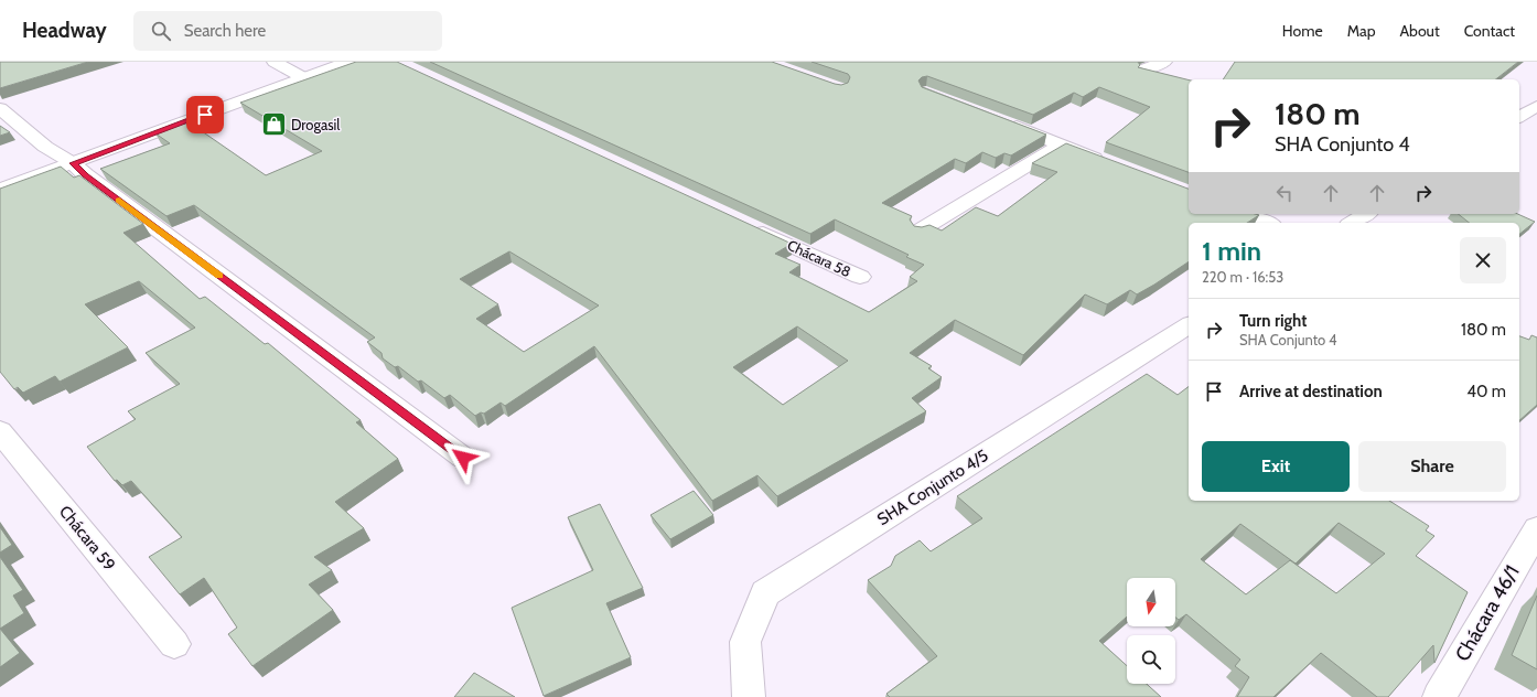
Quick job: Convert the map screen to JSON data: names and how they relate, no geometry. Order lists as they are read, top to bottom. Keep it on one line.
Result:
{"streets":{"street":["Chácara 58","SHA Conjunto 4/5","Chácara 59","Chácara 46/1"]},"places":{"shop":["Drogasil"]},"north":"bottom","page":{"header":"Headway","search":"Search here","nav":["Home","Map","About","Contact"],"turn":["180 m","SHA Conjunto 4"],"heading":["1 min","220 m · 16:53"],"list":[{"name":"Turn right","note":"SHA Conjunto 4","value":"180 m"},{"name":"Arrive at destination","value":"40 m"}],"buttons":["Exit","Share"]}}
